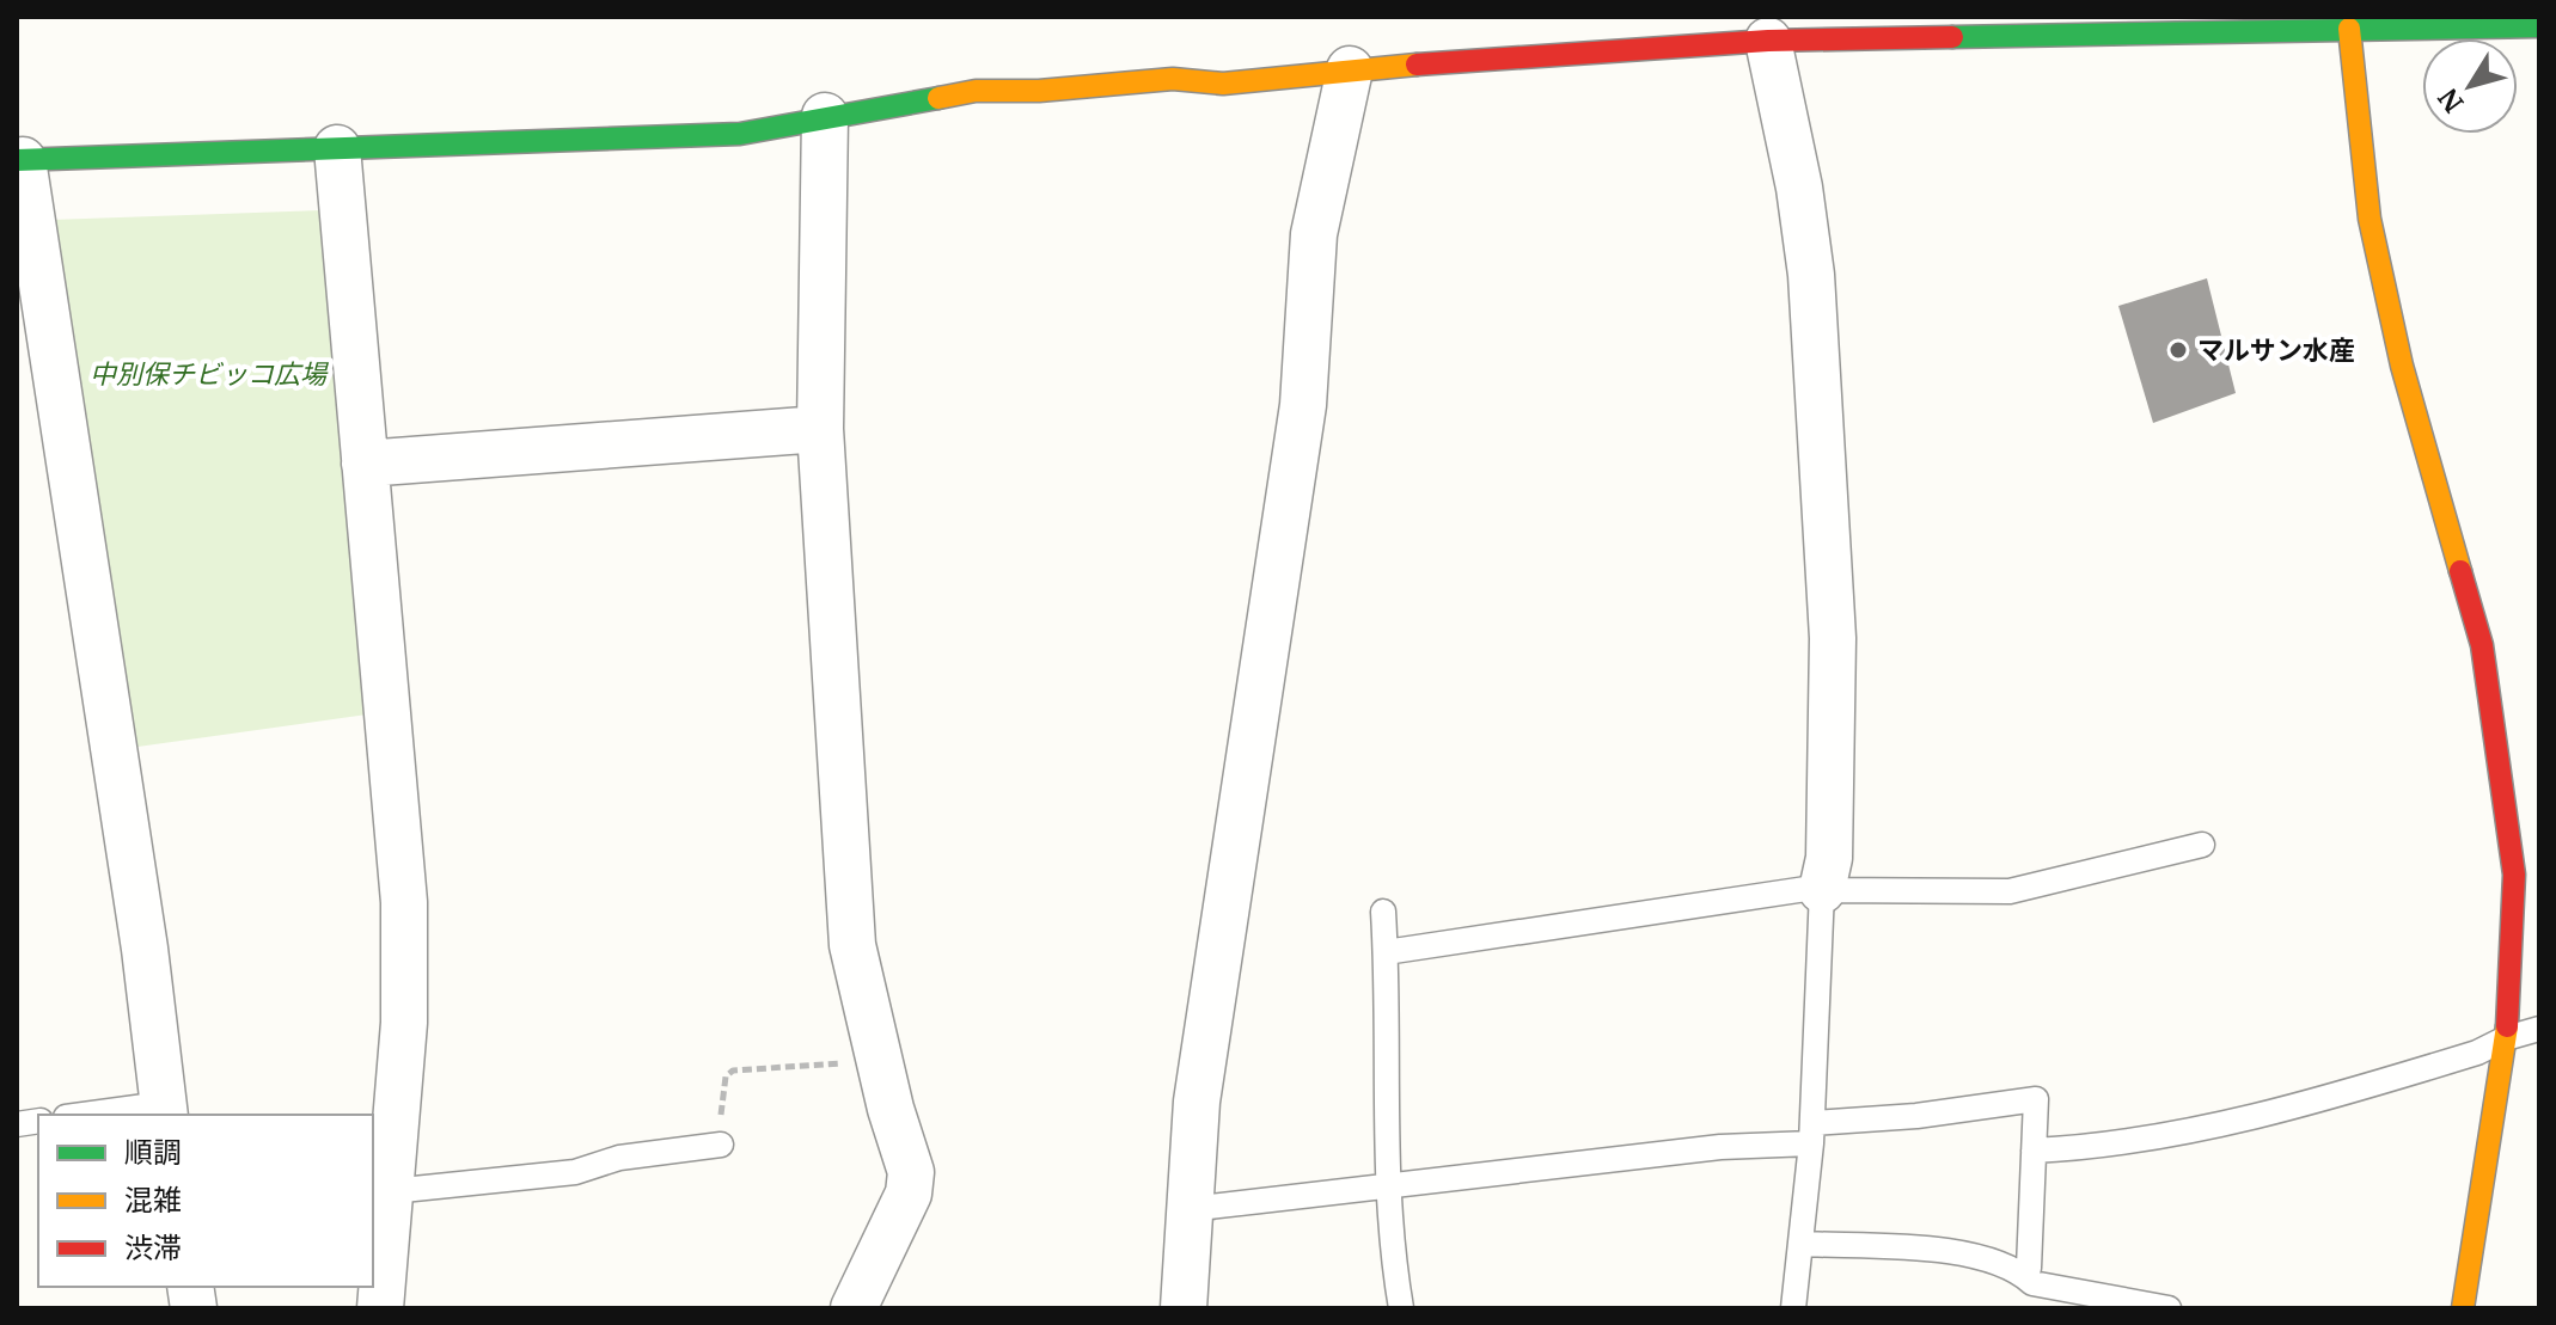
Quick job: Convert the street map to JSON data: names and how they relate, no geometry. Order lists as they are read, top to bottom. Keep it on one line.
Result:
{"parks":["中別保チビッコ広場"],"places":["マルサン水産"],"legend":["順調","混雑","渋滞"],"north":"bottom left"}
